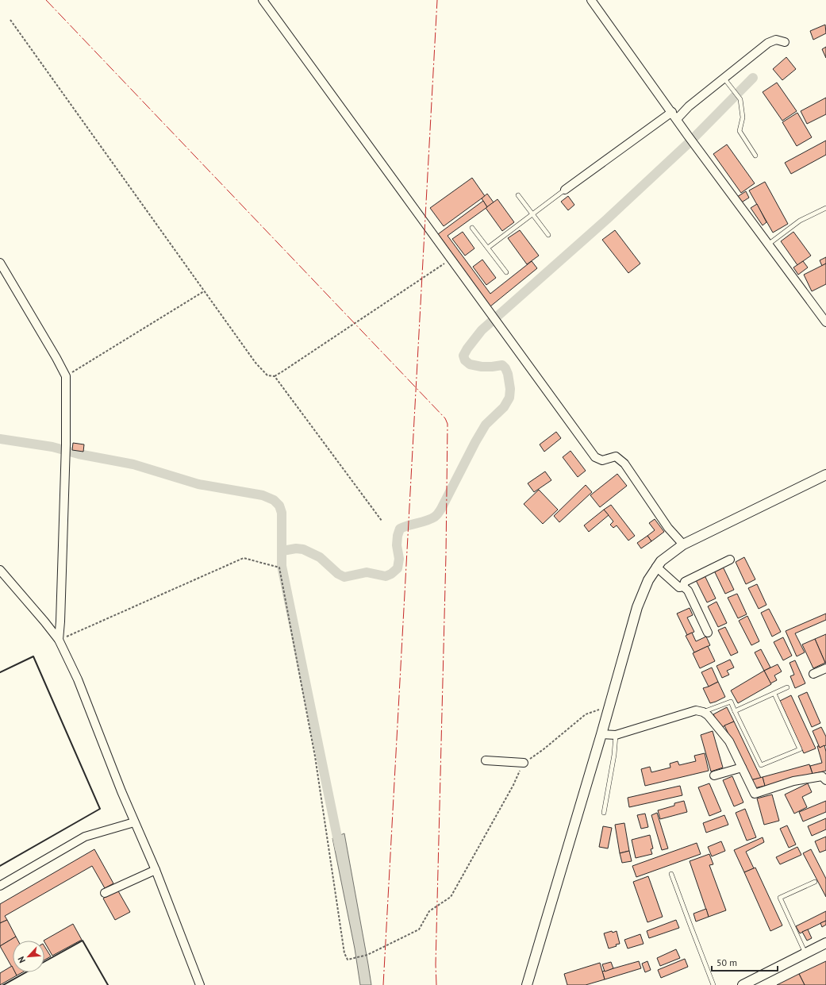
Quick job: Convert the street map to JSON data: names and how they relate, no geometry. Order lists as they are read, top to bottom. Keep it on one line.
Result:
{"scale_bar":"50 m","north":"bottom left"}
